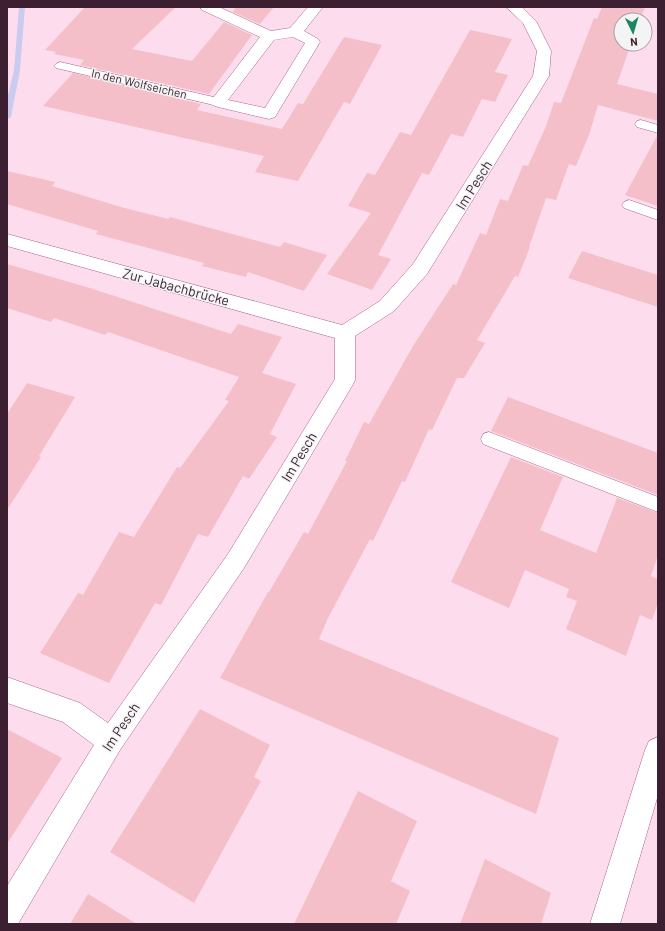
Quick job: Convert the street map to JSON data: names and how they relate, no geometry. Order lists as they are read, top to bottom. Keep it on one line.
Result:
{"streets":{"street":["In den Wolfseichen","Im Pesch","Zur Jabachbrücke"]},"crossings":[["Im Pesch","Zur Jabachbrücke"]],"north":"bottom"}
